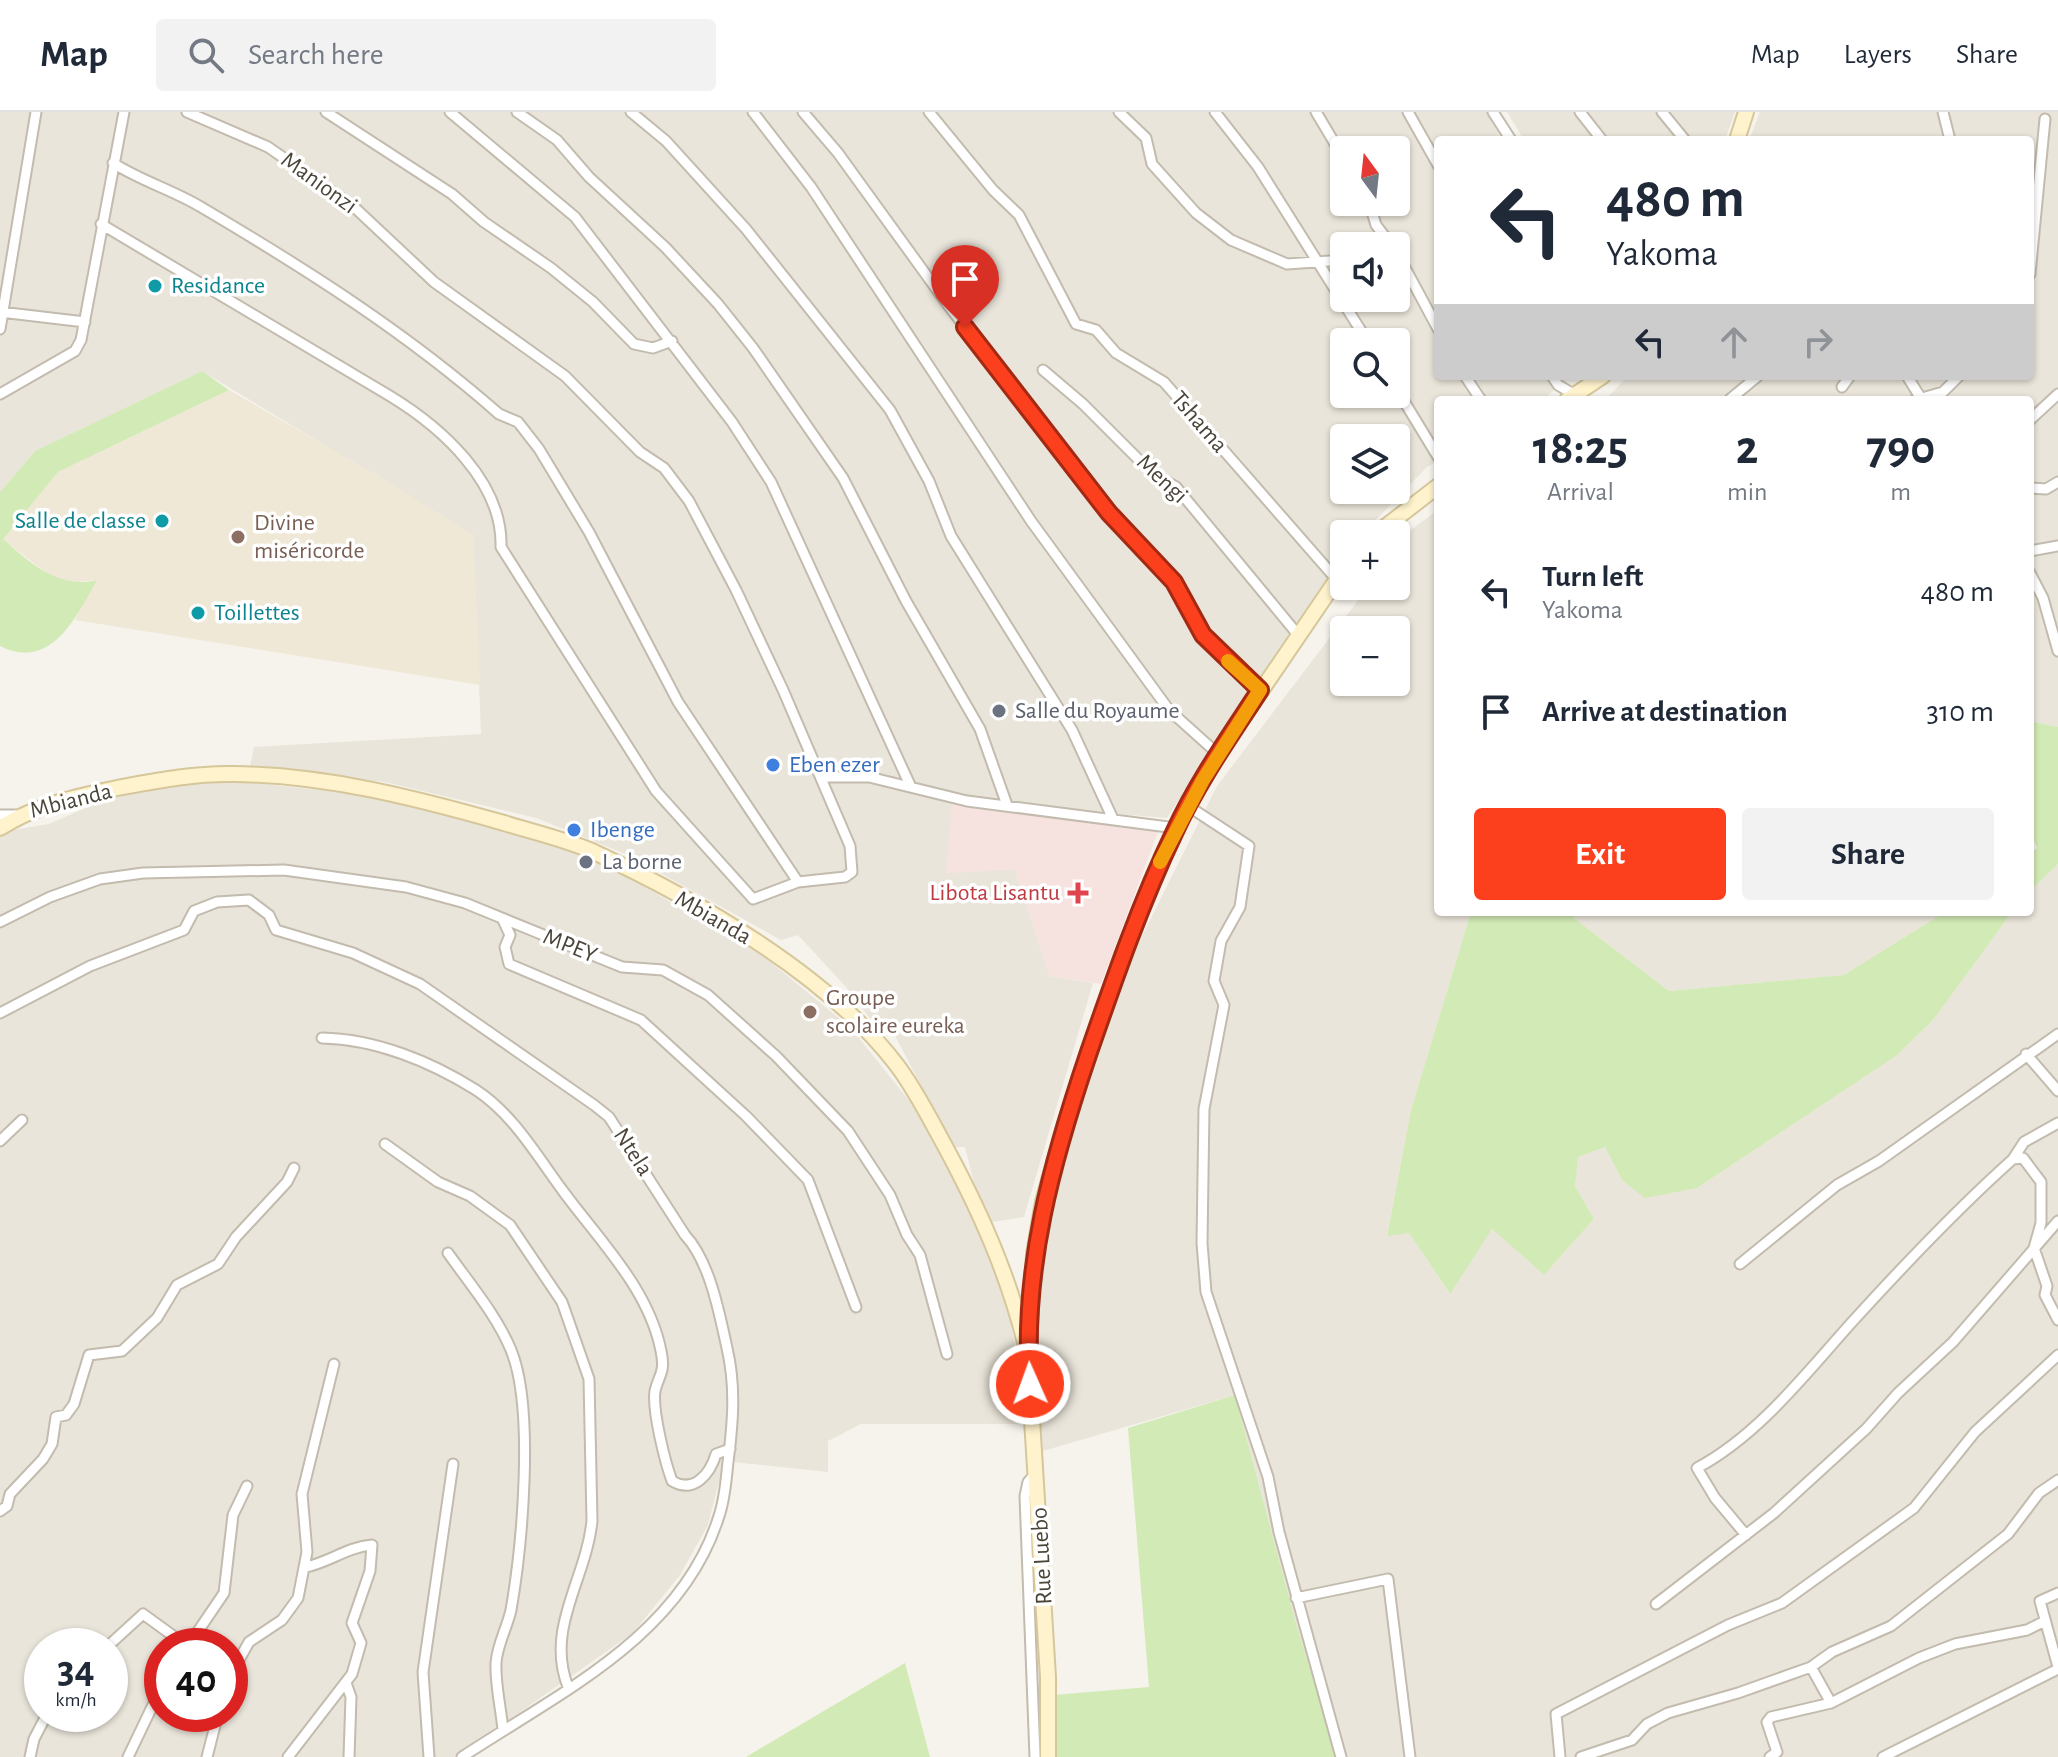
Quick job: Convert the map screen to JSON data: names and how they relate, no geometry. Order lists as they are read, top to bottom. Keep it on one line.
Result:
{"streets":{"street":["Manionzi","Tshama","Mengi","Mbianda","MPEY","Ntela","Rue Luebo"]},"crossings":[["Mbianda","Rue Luebo"]],"places":{"other":["Residance","Salle de classe","Divine miséricorde","Toillettes","Salle du Royaume","Eben ezer","Ibenge","La borne","Groupe scolaire eureka"],"health":["Libota Lisantu"]},"north":"top","page":{"header":"Map","search":"Search here","nav":["Map","Layers","Share"],"map_buttons":["+","−"],"turn":["480 m","Yakoma"],"eta":["18:25","Arrival","2","min","790","m"],"list":[{"name":"Turn left","note":"Yakoma","value":"480 m"},{"name":"Arrive at destination","value":"310 m"}],"buttons":["Exit","Share"],"speed":"34 km/h","limit":"40"}}
